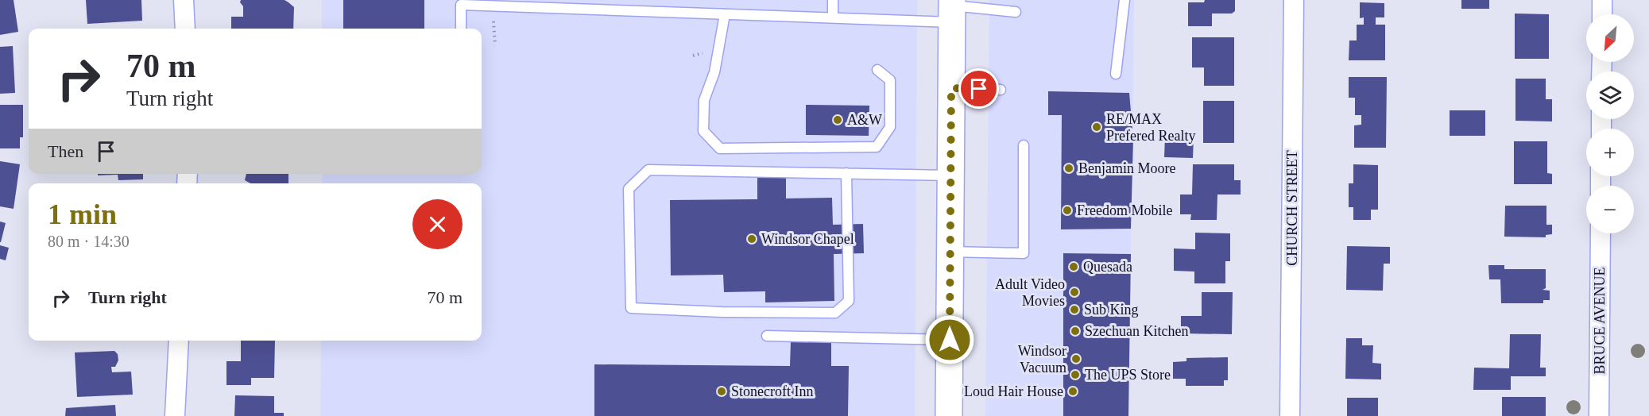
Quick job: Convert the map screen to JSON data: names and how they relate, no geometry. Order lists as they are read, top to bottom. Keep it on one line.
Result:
{"streets":{"street":["CHURCH STREET","BRUCE AVENUE"]},"places":["A&W","RE/MAX Prefered Realty","Benjamin Moore","Freedom Mobile","Windsor Chapel","Quesada","Adult Video Movies","Sub King","Szechuan Kitchen","Windsor Vacuum","The UPS Store","Stonecroft Inn","Loud Hair House"],"north":"bottom left","page":{"map_buttons":["+","−"],"turn":["70 m","Turn right"],"then":"Then","heading":["1 min","80 m · 14:30"],"list":[{"name":"Turn right","value":"70 m"}]}}
